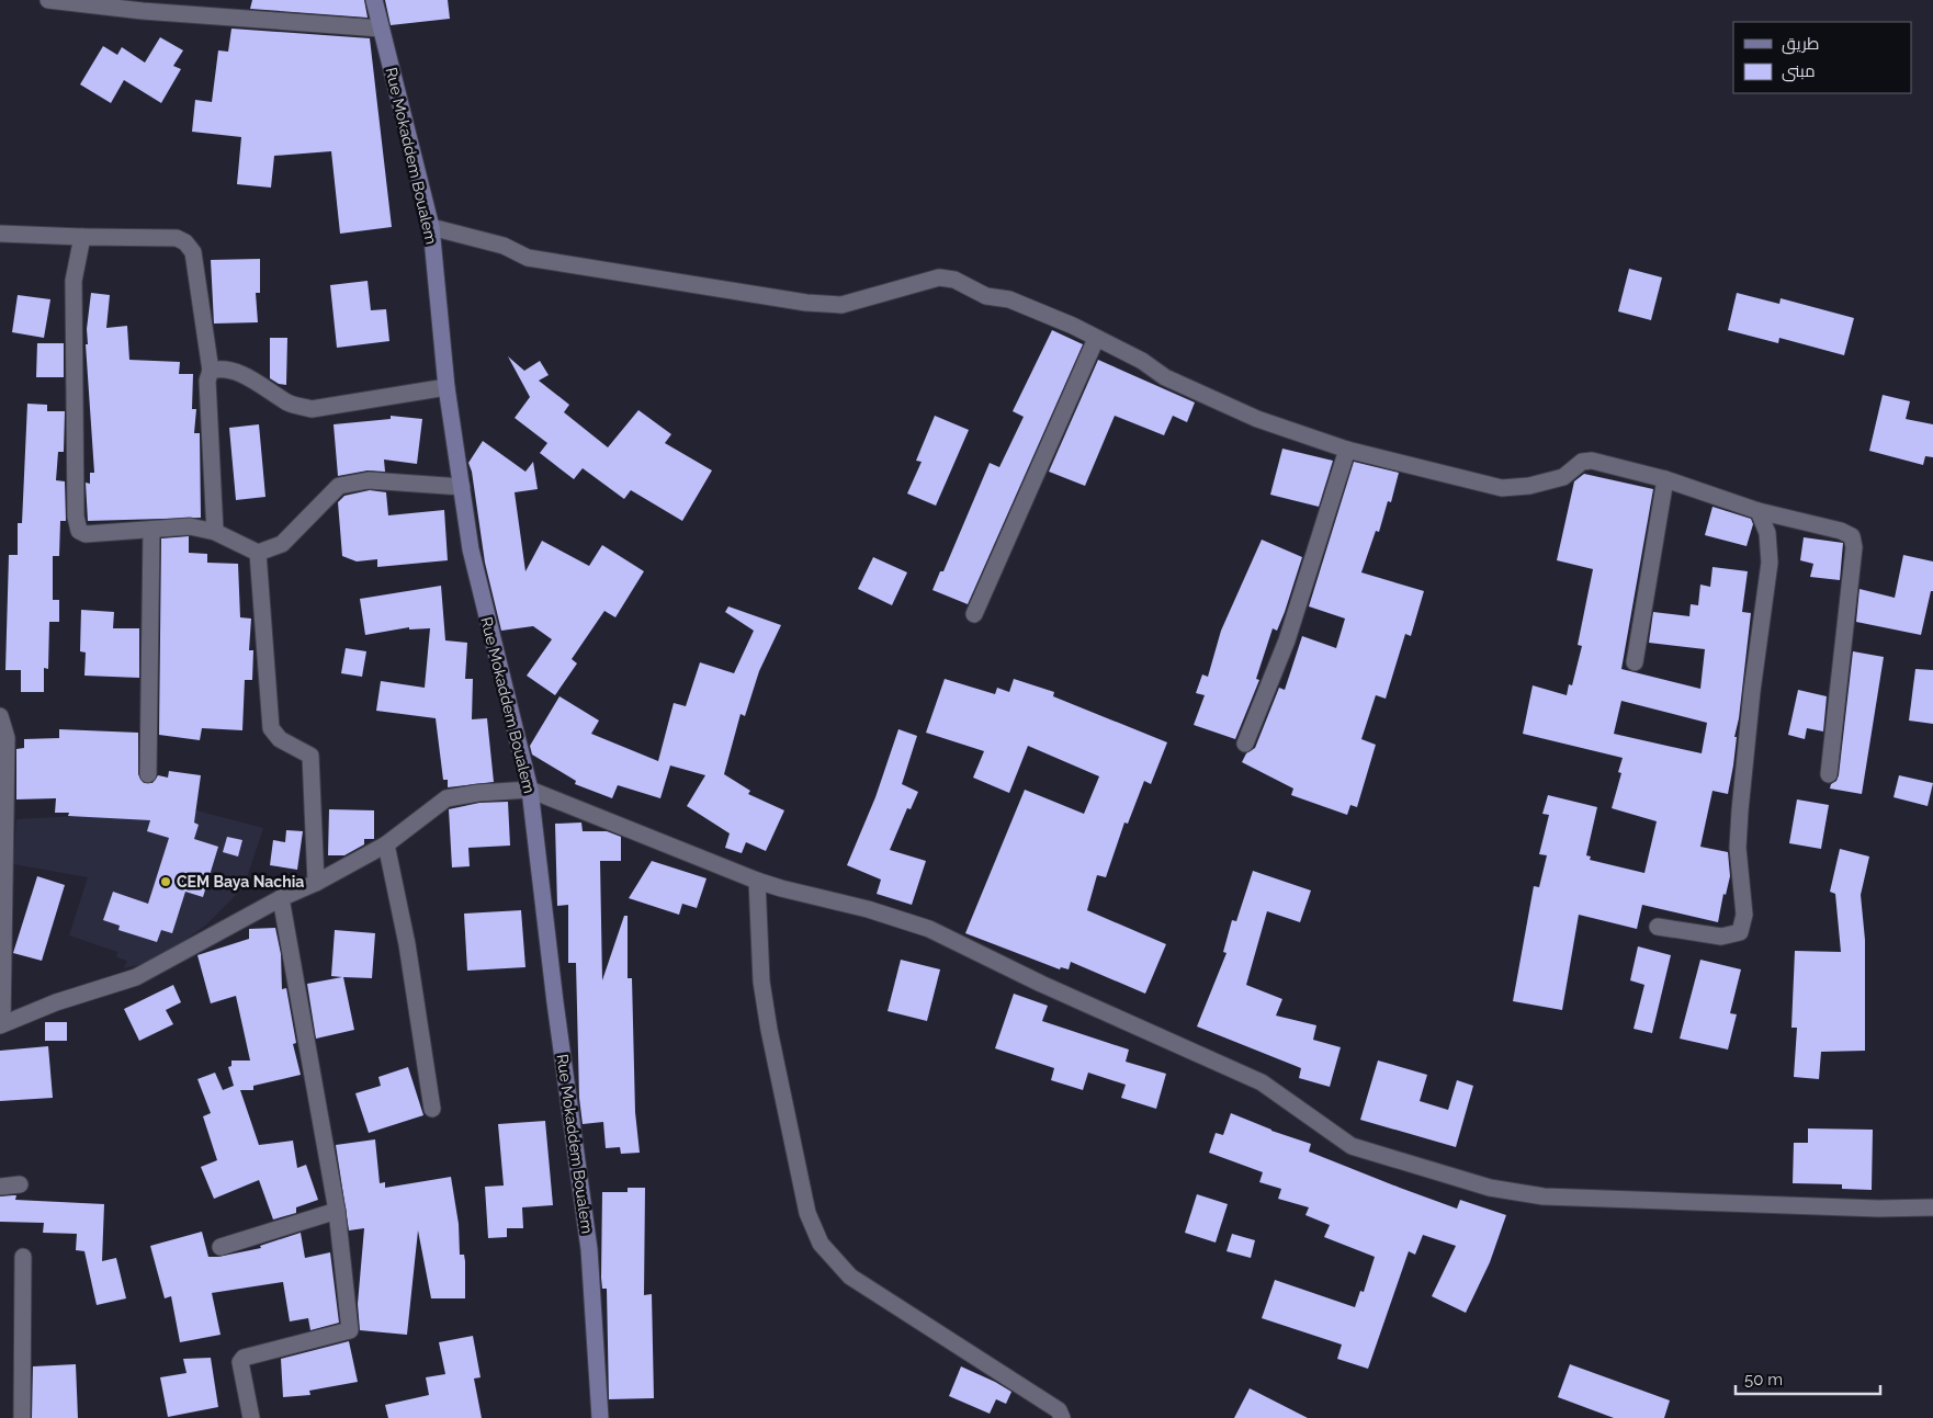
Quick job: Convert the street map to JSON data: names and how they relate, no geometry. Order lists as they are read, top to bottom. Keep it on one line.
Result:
{"streets":{"street":["Rue Mokaddem Boualem"]},"places":["CEM Baya Nachia"],"legend":["طريق","مبنى"],"scale_bar":"50 m"}
